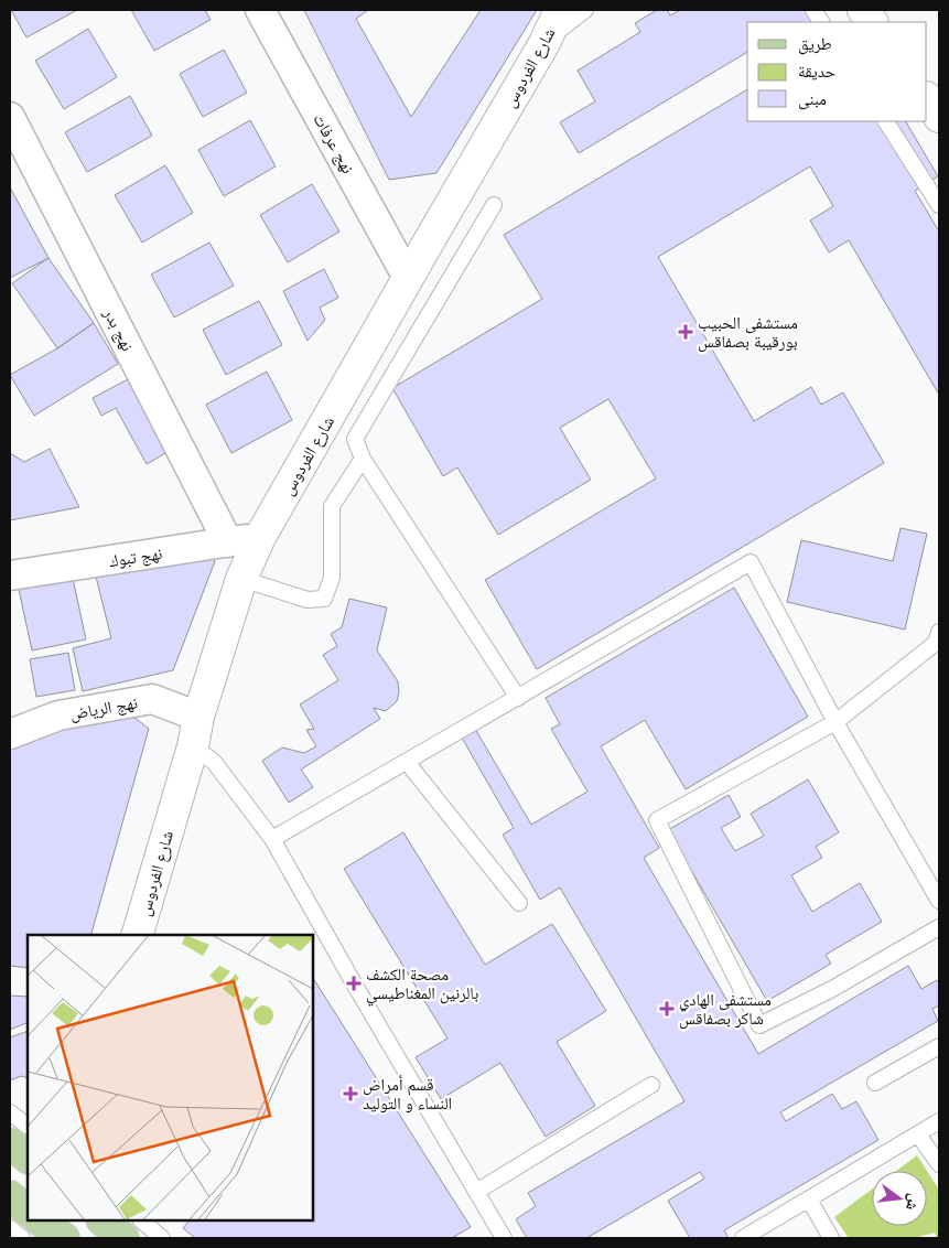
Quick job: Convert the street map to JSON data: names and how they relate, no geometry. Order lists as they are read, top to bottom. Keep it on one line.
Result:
{"streets":{"street":["شارع الفردوس","نهج عرفات","نهج بدر","نهج تبوك","نهج الرياض"]},"crossings":[["شارع الفردوس","نهج عرفات"],["شارع الفردوس","نهج تبوك"],["شارع الفردوس","نهج الرياض"],["نهج بدر","نهج تبوك"]],"places":{"health":["مستشفى الحبيب بورقيبة بصفاقس","مصحة الكشف بالرنين المغناطيسي","مستشفى الهادي شاكر بصفاقس","قسم أمراض النساء و التوليد"]},"legend":["طريق","حديقة","مبنى"],"north":"right"}
